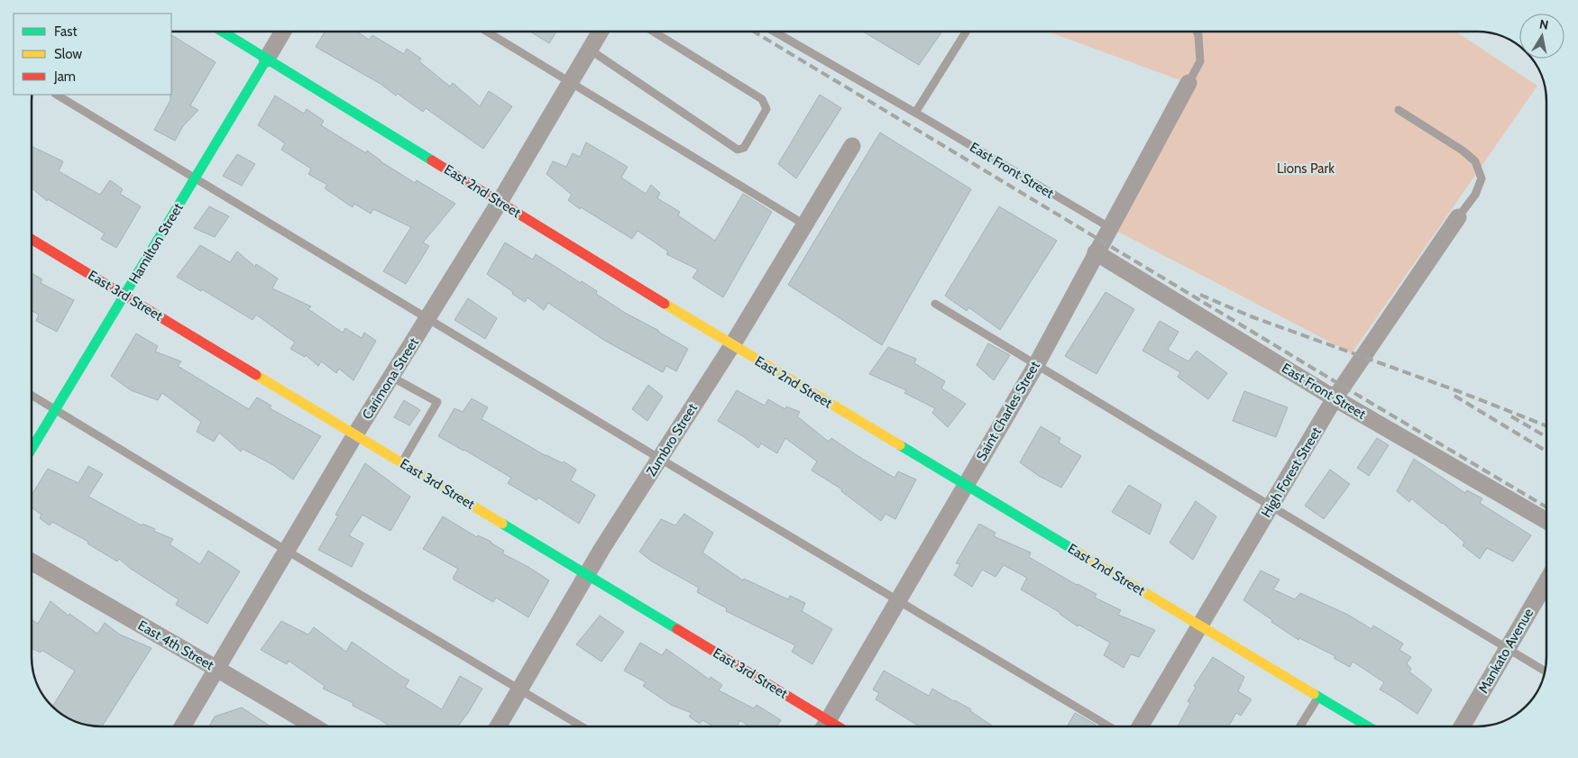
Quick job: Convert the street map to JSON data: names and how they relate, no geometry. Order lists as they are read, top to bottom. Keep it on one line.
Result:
{"streets":{"street":["East Front Street","East 2nd Street","Hamilton Street","East 3rd Street","Carimona Street","Saint Charles Street","Zumbro Street","High Forest Street","East 4th Street","Mankato Avenue"]},"crossings":[["East Front Street","Saint Charles Street"],["East Front Street","High Forest Street"],["East 2nd Street","Hamilton Street"],["East 2nd Street","Carimona Street"],["East 2nd Street","Saint Charles Street"],["East 2nd Street","Zumbro Street"],["East 2nd Street","High Forest Street"],["Hamilton Street","East 3rd Street"],["East 3rd Street","Carimona Street"],["East 3rd Street","Zumbro Street"],["Carimona Street","East 4th Street"]],"parks":["Lions Park"],"legend":["Fast","Slow","Jam"],"north":"top"}
